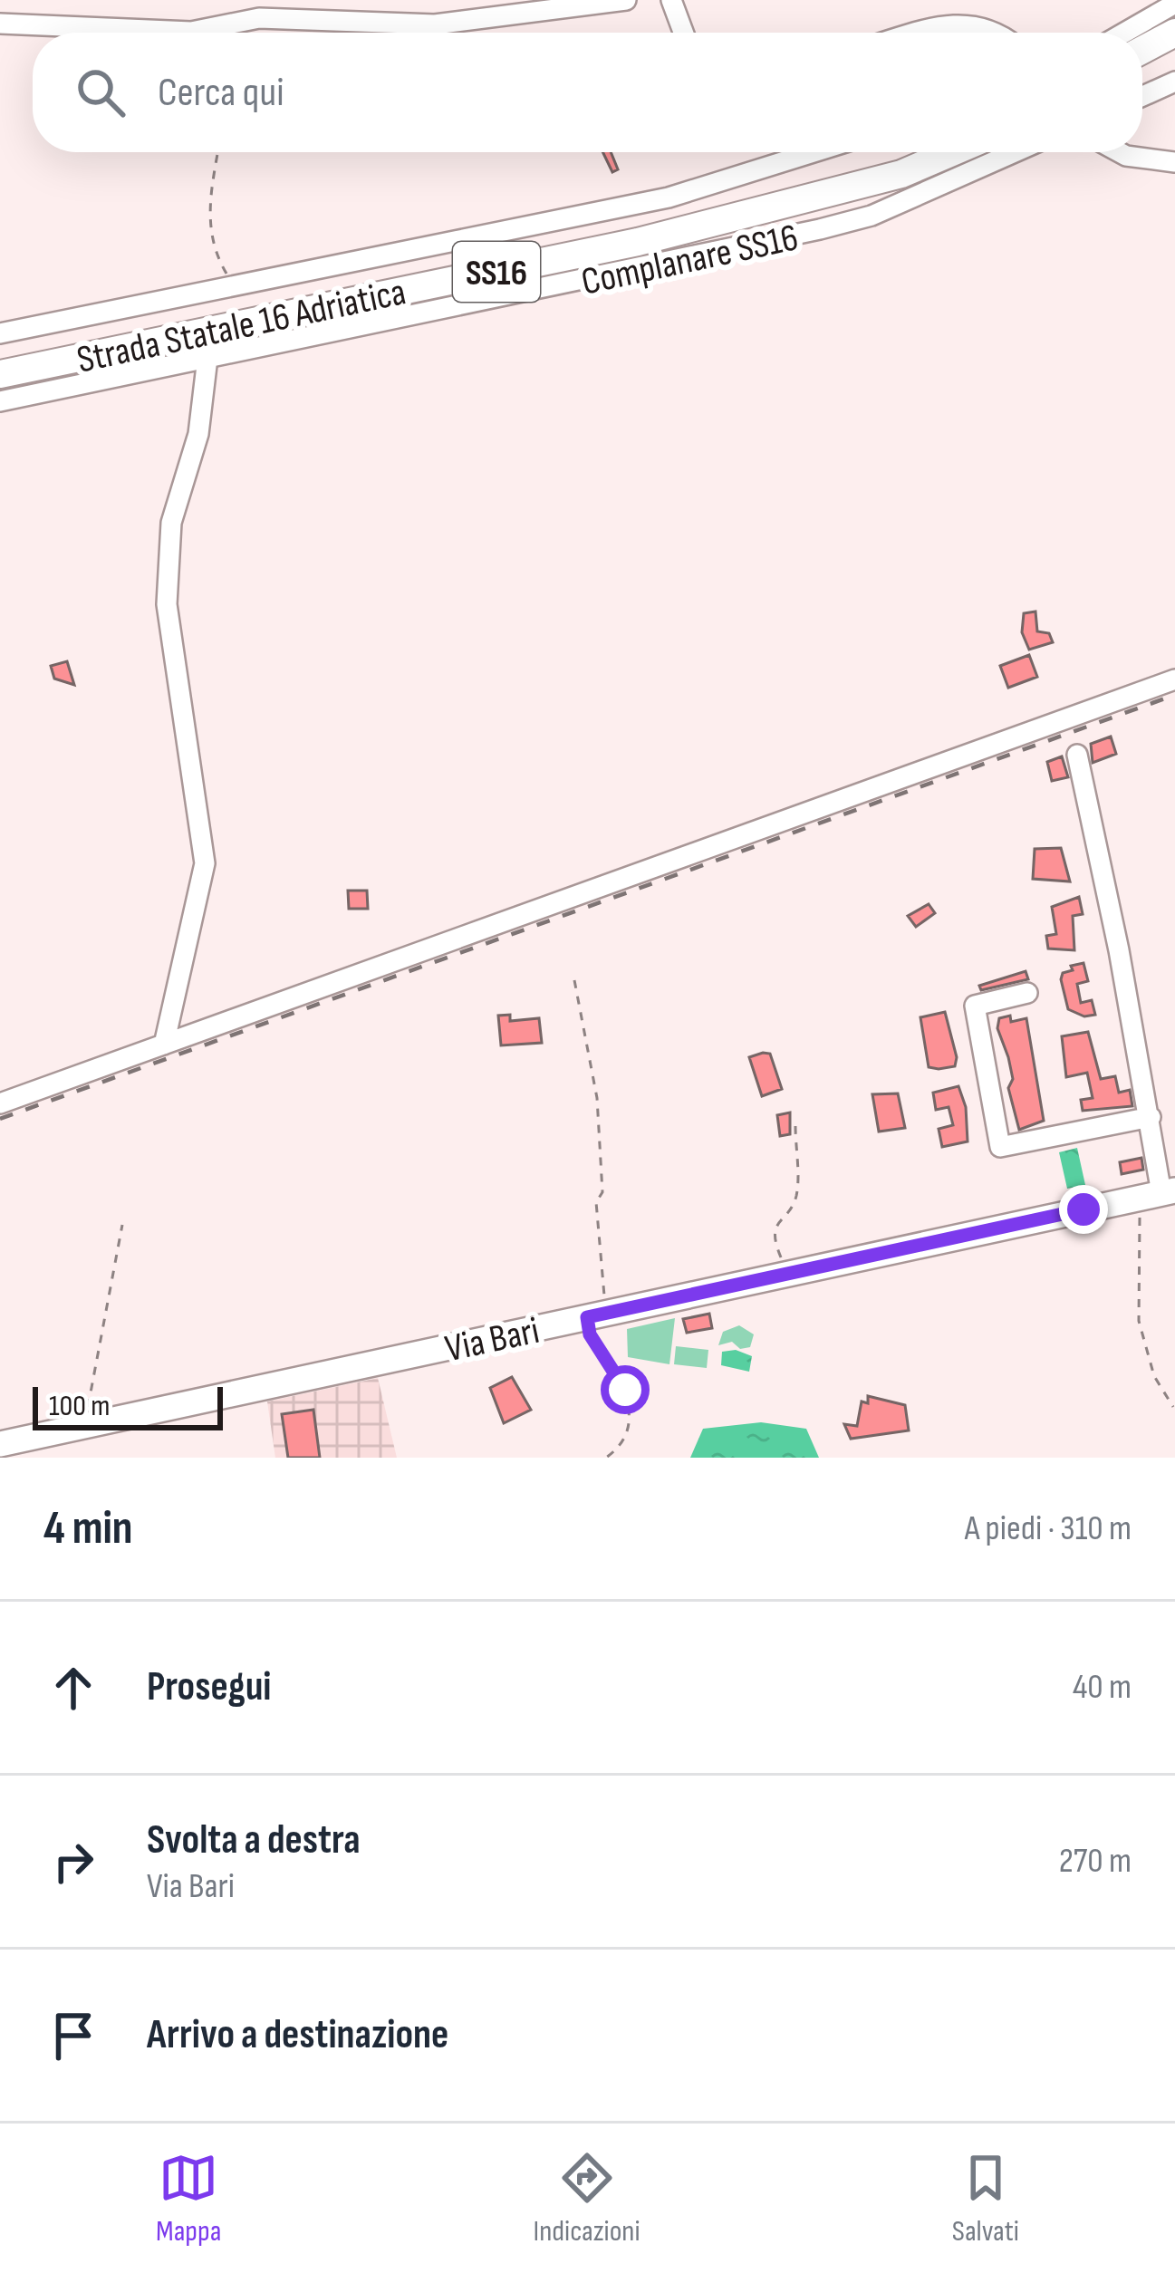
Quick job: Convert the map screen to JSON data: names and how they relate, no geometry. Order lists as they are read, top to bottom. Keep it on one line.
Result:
{"streets":{"highway":["SS16","Strada Statale 16 Adriatica"],"main road":["Via Bari"],"street":["Complanare SS16"]},"scale_bar":"100 m","page":{"search":"Cerca qui","scale":"100 m","heading":["4 min","A piedi · 310 m"],"list":[["Prosegui","40 m"],["Svolta a destra","Via Bari","270 m"],"Arrivo a destinazione"],"nav":["Mappa","Indicazioni","Salvati"]}}
